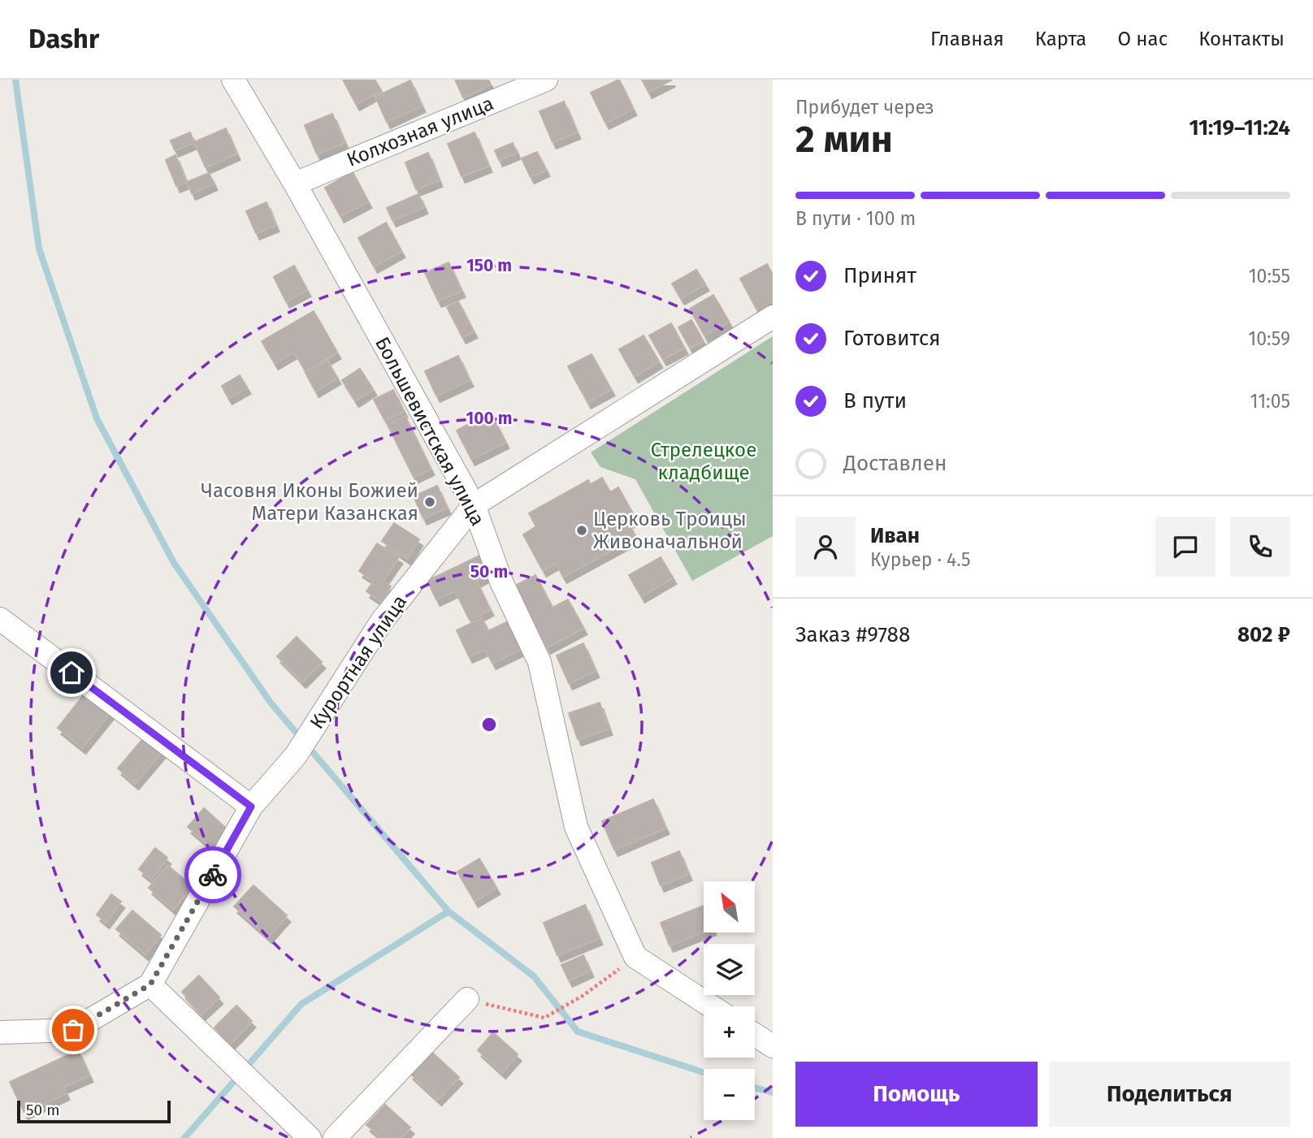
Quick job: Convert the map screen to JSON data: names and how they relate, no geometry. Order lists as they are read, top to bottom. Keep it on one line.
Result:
{"streets":{"street":["Колхозная улица","Большевистская улица","Курортная улица"]},"crossings":[["Колхозная улица","Большевистская улица"],["Большевистская улица","Курортная улица"]],"parks":["Стрелецкое кладбище"],"places":["Часовня Иконы Божией Матери Казанская","Церковь Троицы Живоначальной"],"scale_bar":"50 m","north":"top left","page":{"header":"Dashr","nav":["Главная","Карта","О нас","Контакты"],"heading":["2 мин","Прибудет через","11:19–11:24"],"panel":["Иван","Курьер · 4.5","Заказ #9788","802 ₽"],"bar":"В пути · 100 m","list":[["Принят","10:55"],["Готовится","10:59"],["В пути","11:05"],"Доставлен"],"map_buttons":["+","−"],"buttons":["Помощь","Поделиться"],"scale":"50 m"},"rings":["150 m","100 m","50 m"]}
